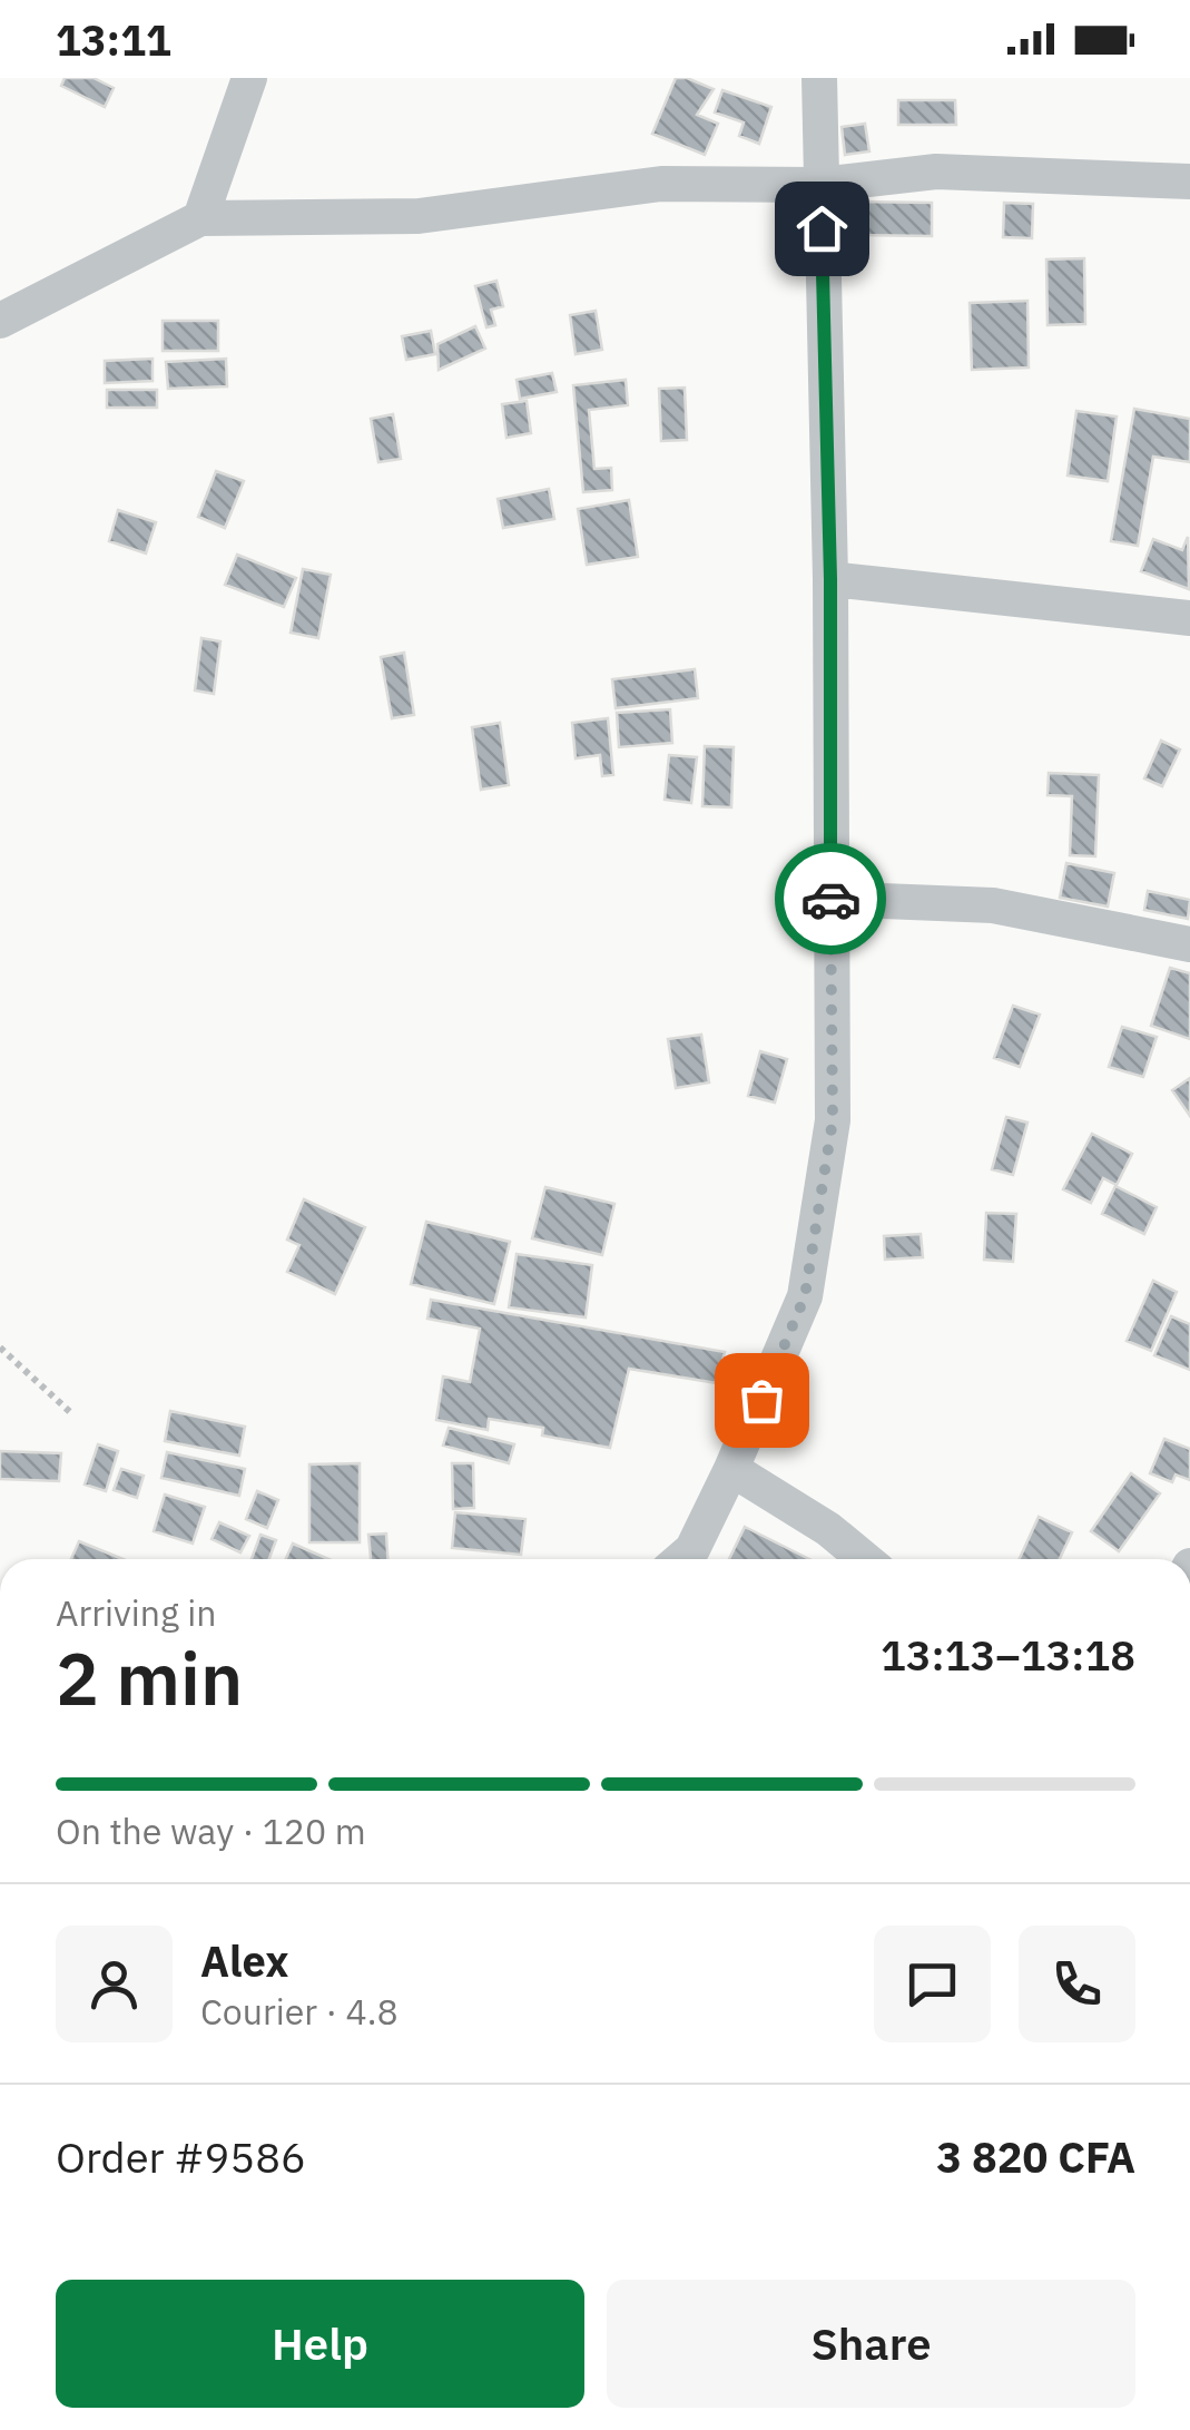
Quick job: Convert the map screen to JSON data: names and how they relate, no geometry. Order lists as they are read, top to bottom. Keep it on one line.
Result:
{"page":{"status":"13:11","heading":["2 min","Arriving in","13:13–13:18"],"panel":["Alex","Courier · 4.8","Order #9586","3 820 CFA"],"bar":"On the way · 120 m","buttons":["Help","Share"]}}
